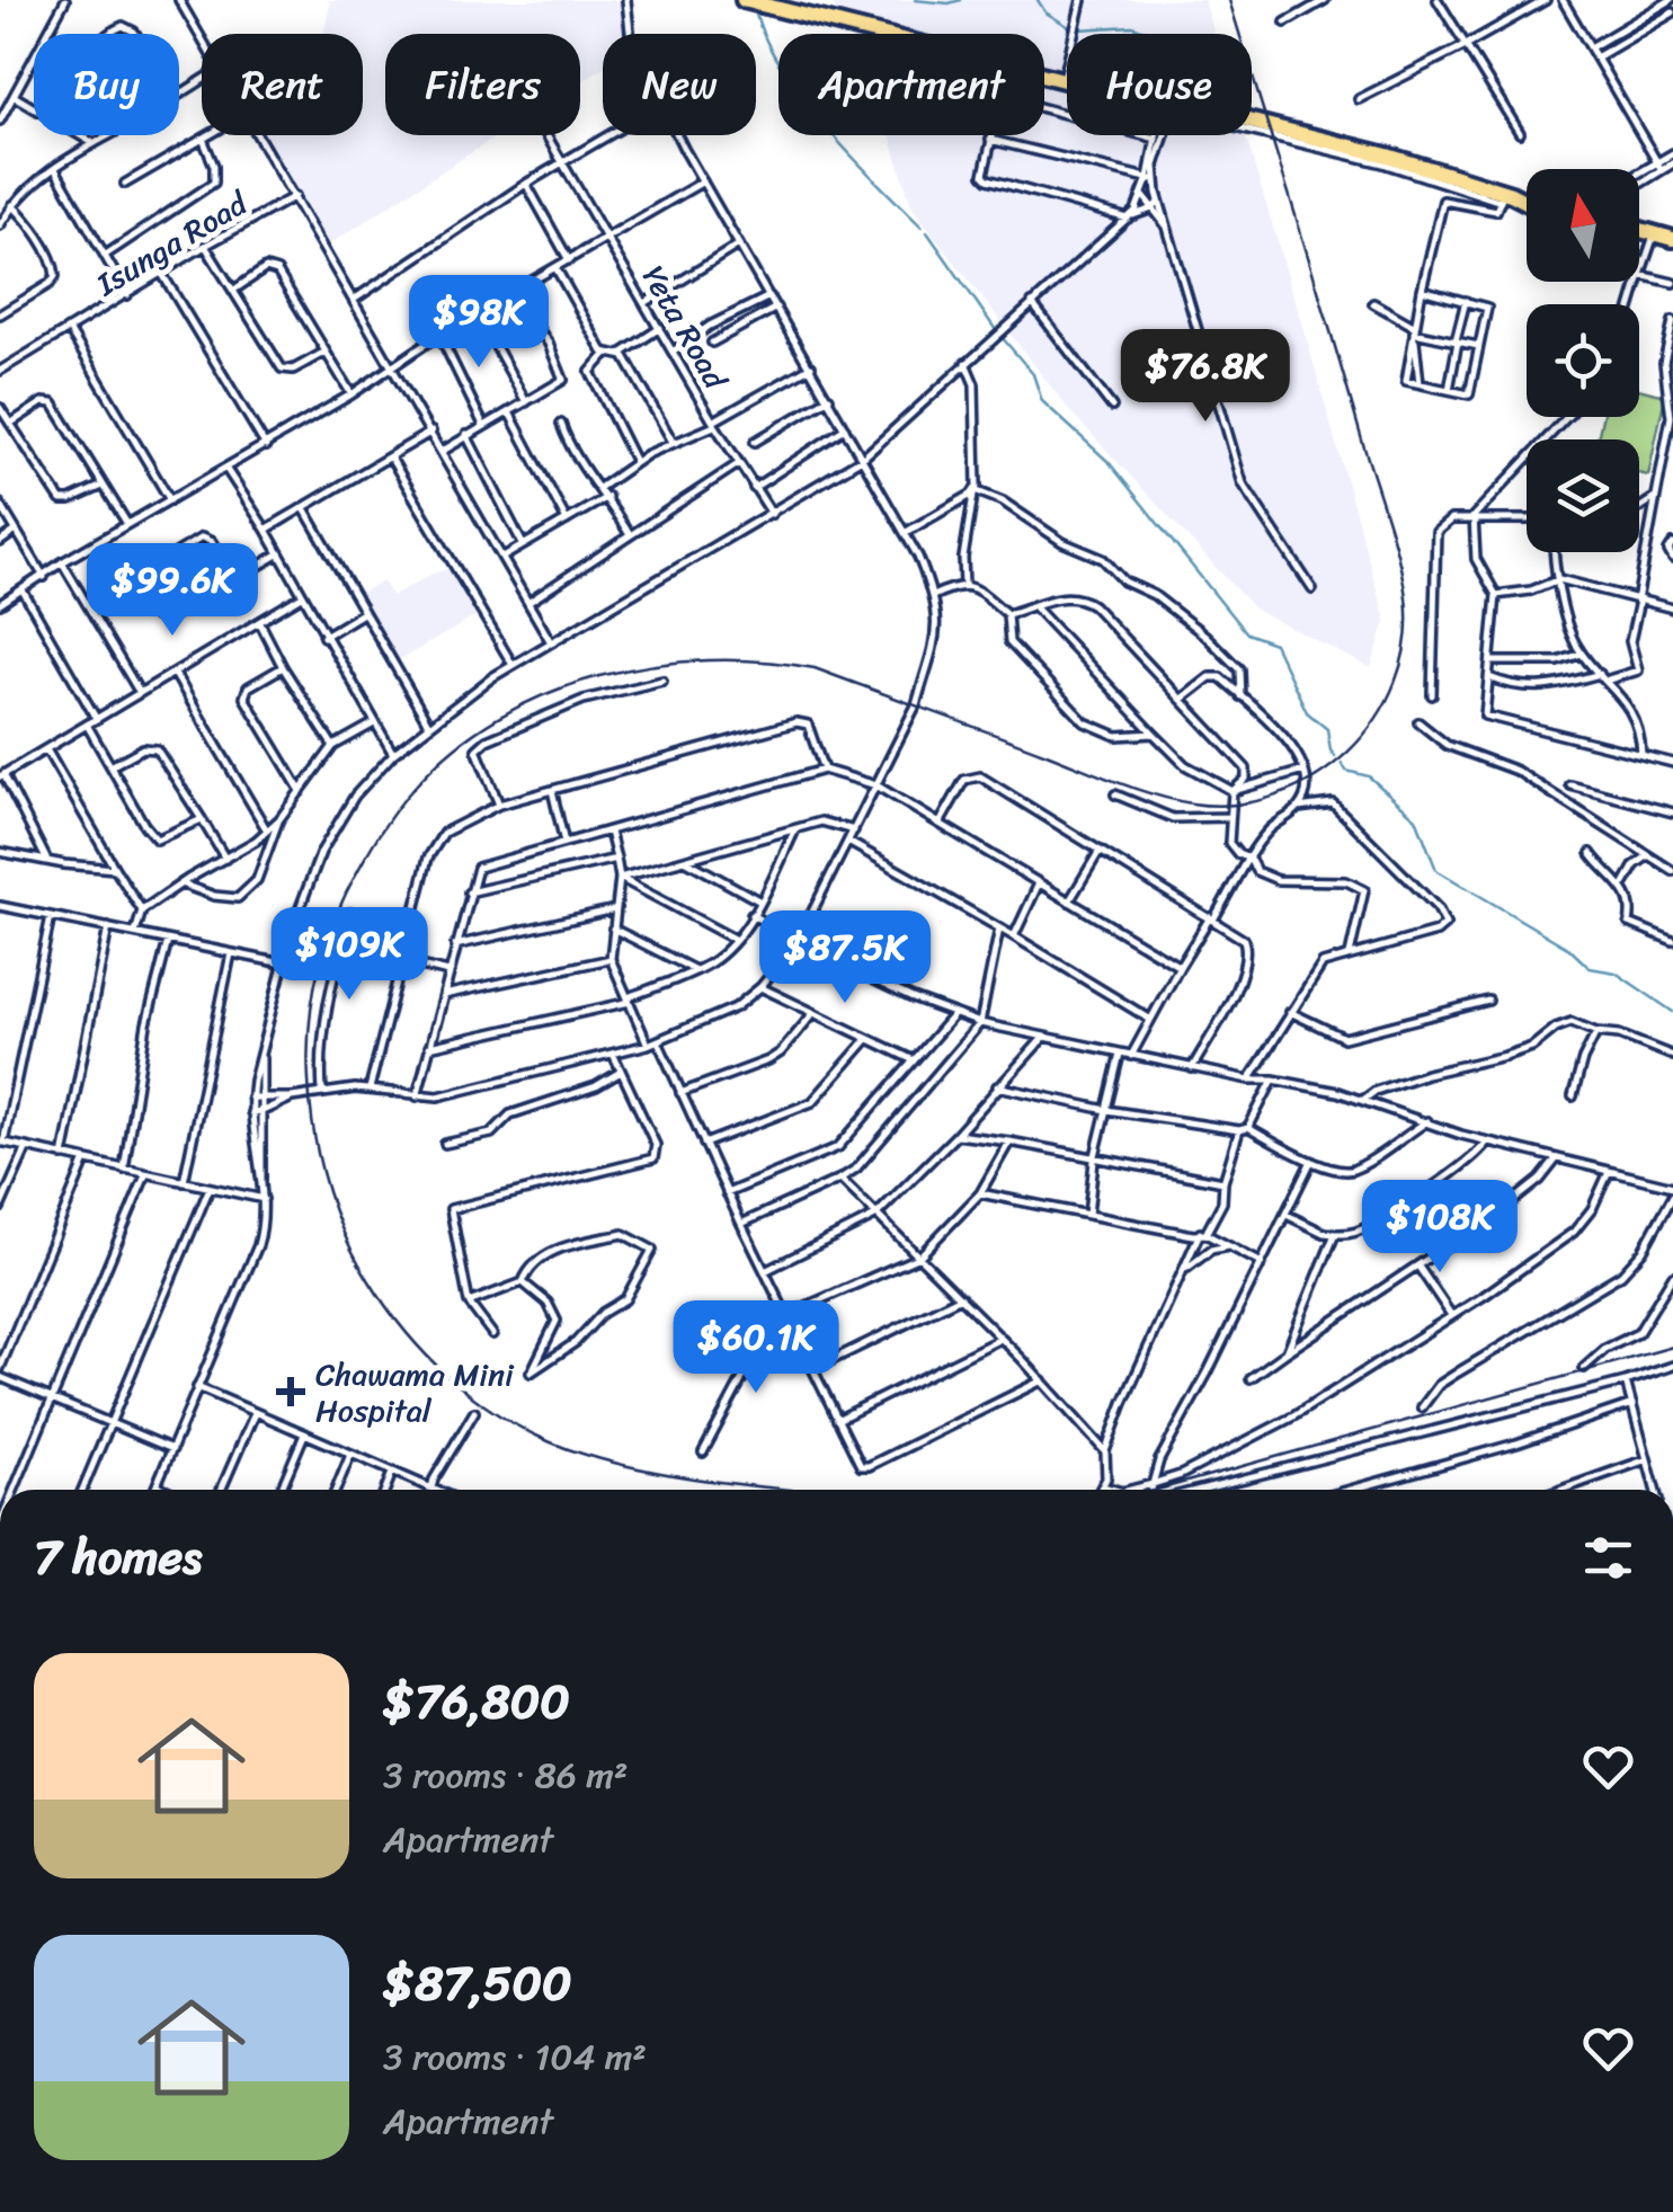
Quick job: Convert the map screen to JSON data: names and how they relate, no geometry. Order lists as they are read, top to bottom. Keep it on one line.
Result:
{"streets":{"street":["Isunga Road","Yeta Road"]},"places":{"health":["Chawama Mini Hospital"]},"north":"top","page":{"chip":["Buy","Rent","Filters","New","Apartment","House"],"price":["$98K","$76.8K","$99.6K","$109K","$87.5K","$108K","$60.1K"],"heading":"7 homes","list":[{"name":"$76,800","note":"3 rooms · 86 m² · Apartment"},{"name":"$87,500","note":"3 rooms · 104 m² · Apartment"}]}}
